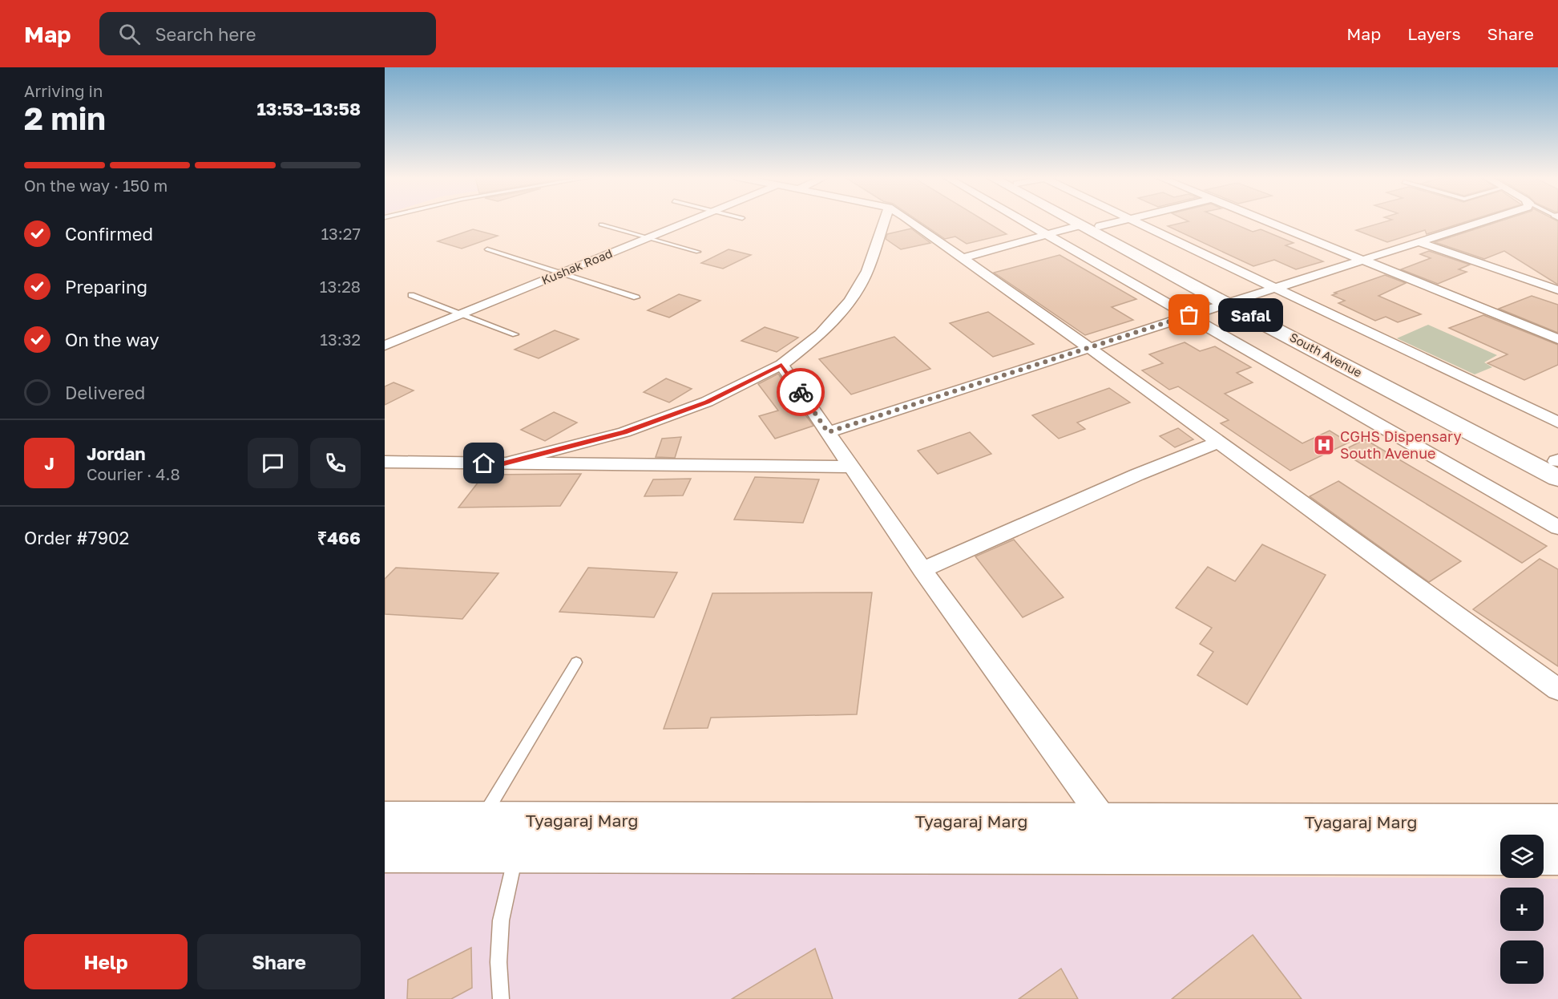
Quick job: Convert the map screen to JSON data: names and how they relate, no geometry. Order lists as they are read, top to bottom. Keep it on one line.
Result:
{"streets":{"main road":["South Avenue","Tyagaraj Marg"],"street":["Kushak Road"]},"places":{"other":["Safal"],"hospital":["CGHS Dispensary South Avenue"]},"page":{"header":"Map","search":"Search here","nav":["Map","Layers","Share"],"heading":["2 min","Arriving in","13:53–13:58"],"panel":["Jordan","Courier · 4.8","Order #7902","₹466"],"bar":"On the way · 150 m","list":[["Confirmed","13:27"],["Preparing","13:28"],["On the way","13:32"],"Delivered"],"bubble":"Safal","round":"J","map_buttons":["+","−"],"buttons":["Help","Share"]}}
